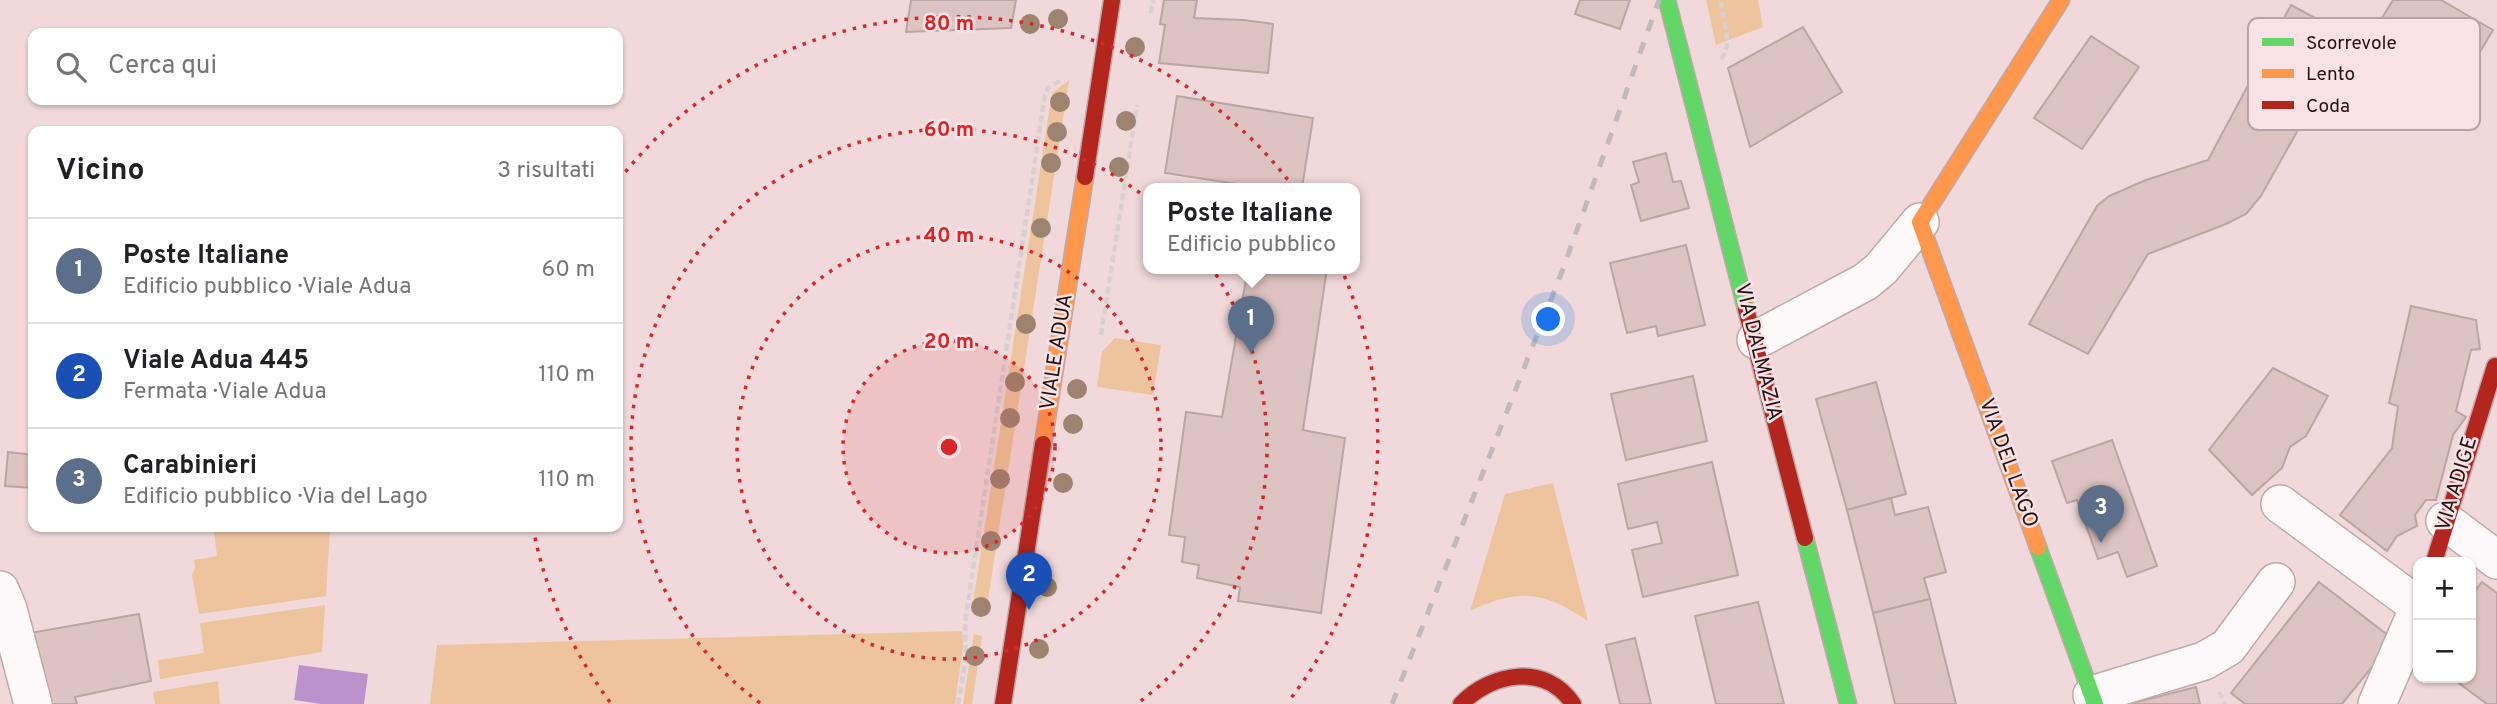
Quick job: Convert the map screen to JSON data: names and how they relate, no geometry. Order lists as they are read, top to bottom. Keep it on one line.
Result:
{"streets":{"street":["VIALE ADUA","VIA DALMAZIA","VIA DEL LAGO","VIA ADIGE"]},"legend":["Scorrevole","Lento","Coda"],"page":{"search":"Cerca qui","heading":["Vicino","3 risultati"],"popup":["Poste Italiane","Edificio pubblico"],"list":[{"mark":"1","name":"Poste Italiane","note":"Edificio pubblico · Viale Adua","value":"60 m"},{"mark":"2","name":"Viale Adua 445","note":"Fermata · Viale Adua","value":"110 m"},{"mark":"3","name":"Carabinieri","note":"Edificio pubblico · Via del Lago","value":"110 m"}],"pins":["1","3","2"],"map_buttons":["+","−"]},"rings":["80 m","60 m","40 m","20 m"]}
